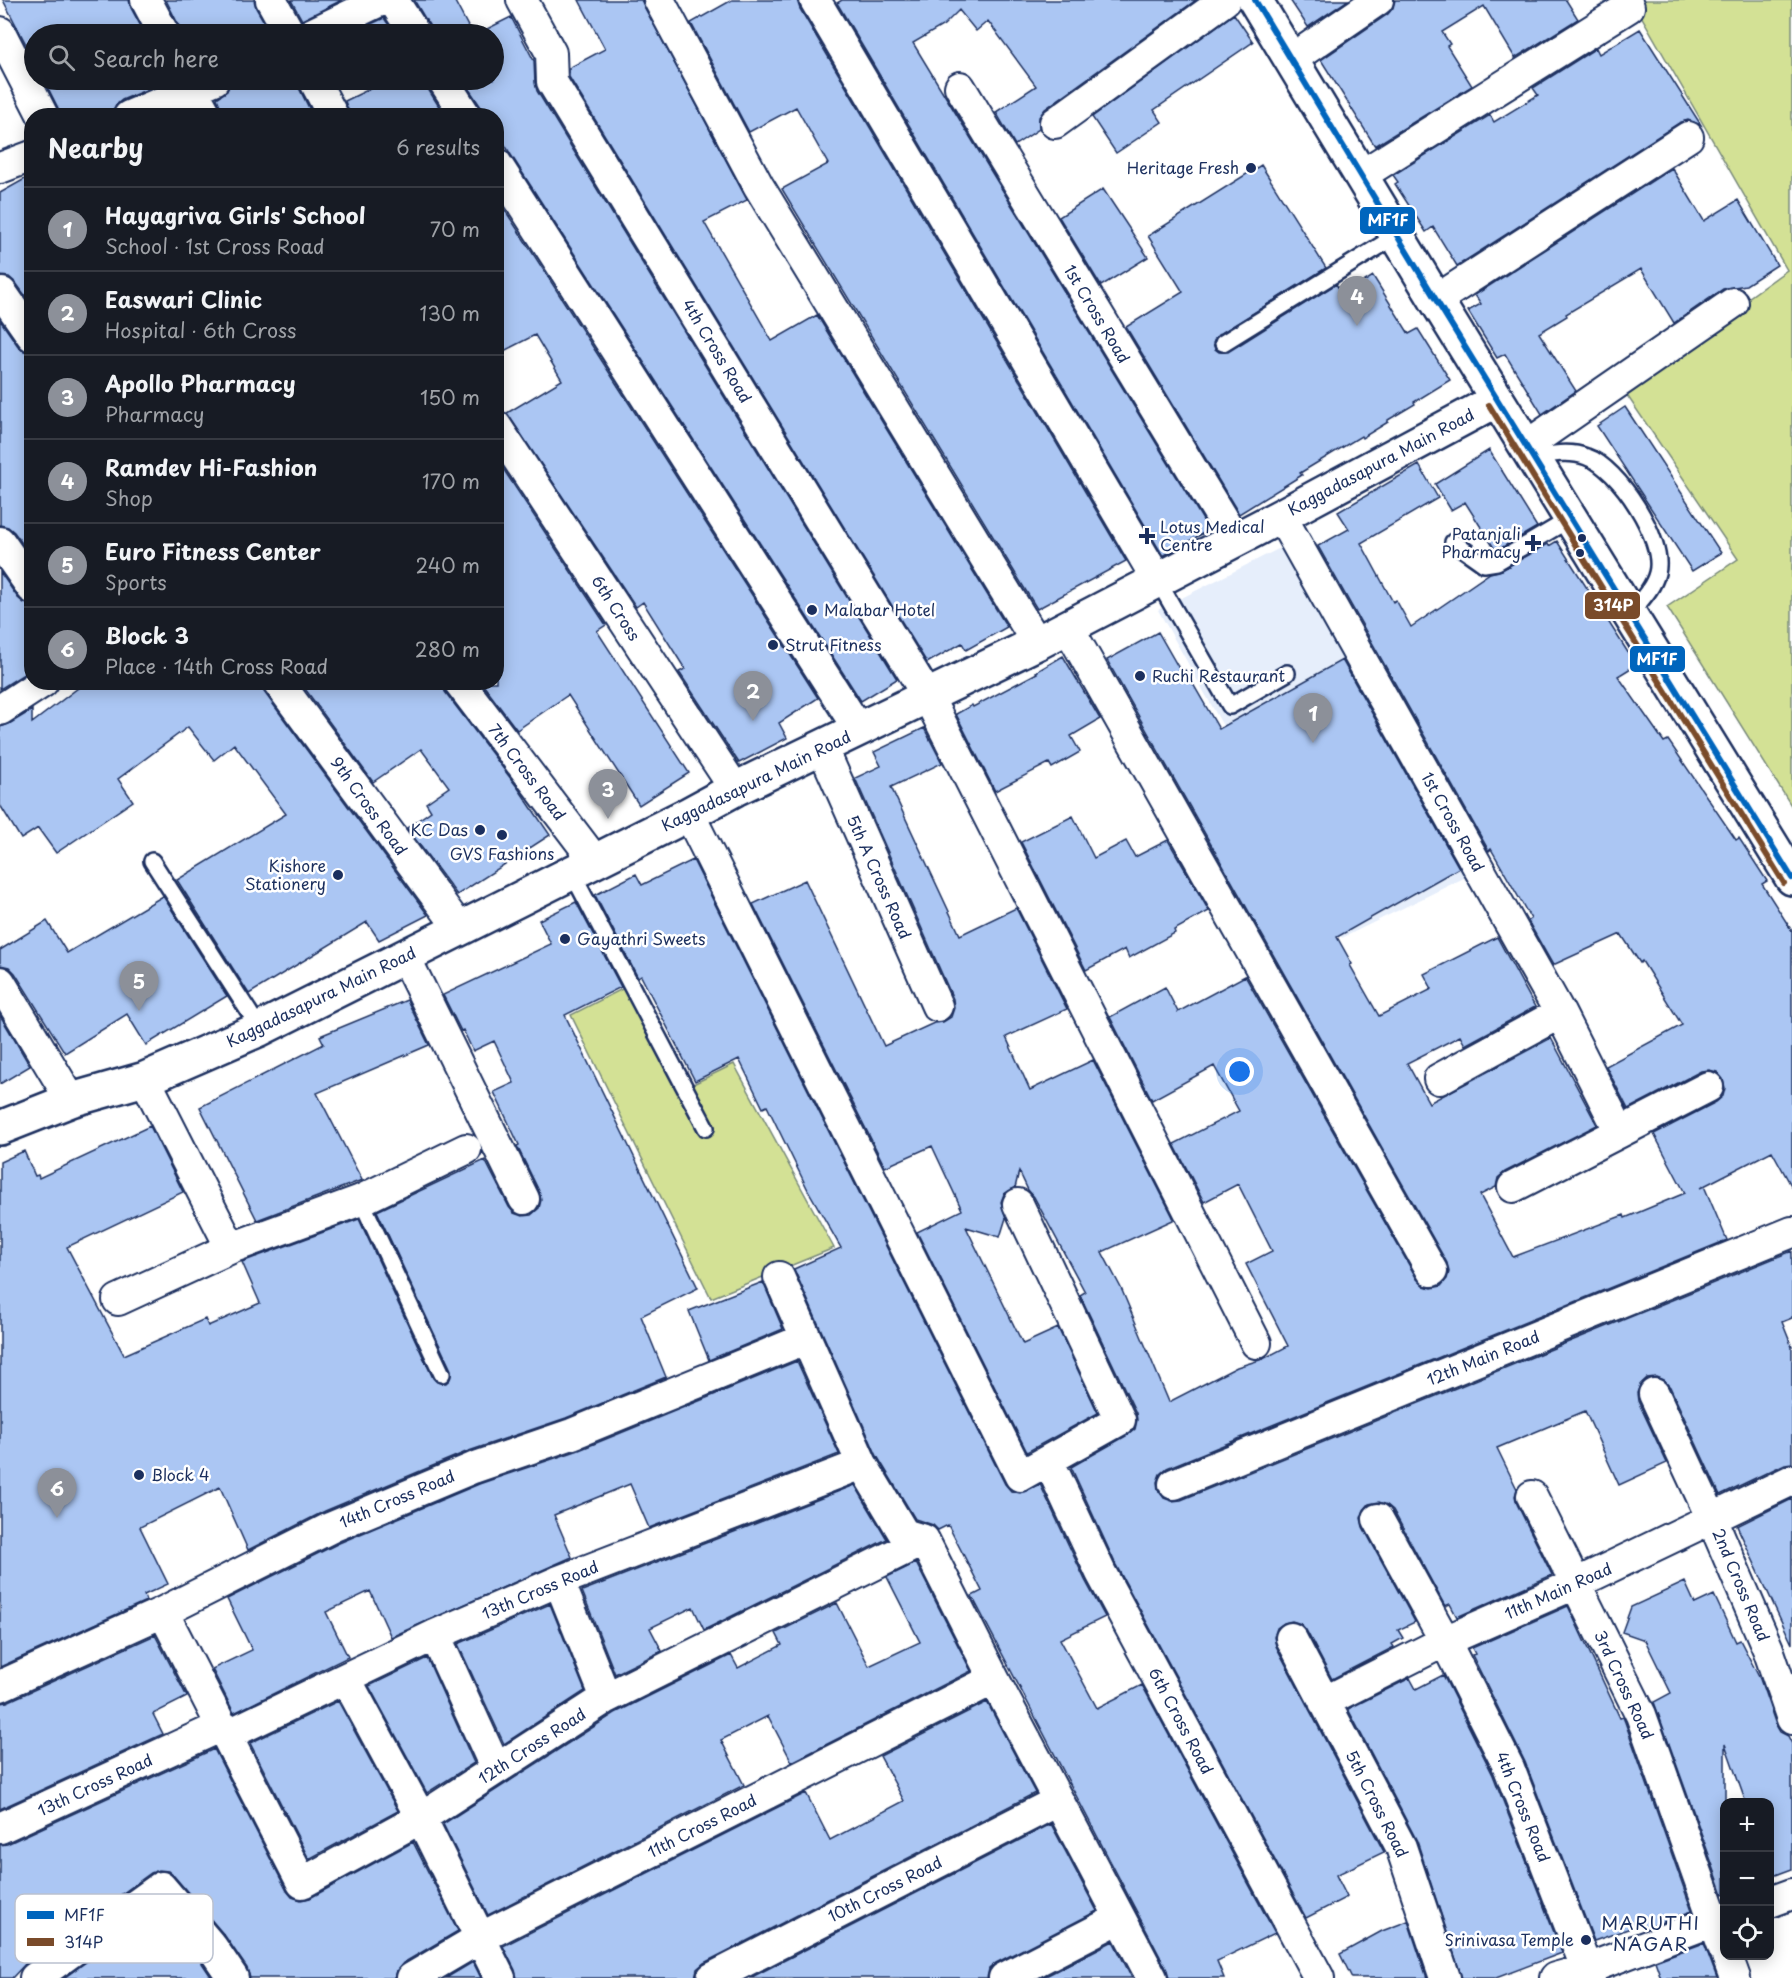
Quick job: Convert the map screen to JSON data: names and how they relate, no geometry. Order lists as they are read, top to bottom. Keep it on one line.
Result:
{"streets":{"main road":["Kaggadasapura Main Road"],"street":["1st Cross Road","4th Cross Road","6th Cross","7th Cross Road","9th Cross Road","5th A Cross Road","12th Main Road","14th Cross Road","2nd Cross Road","13th Cross Road","11th Main Road","3rd Cross Road","6th Cross Road","12th Cross Road","5th Cross Road","11th Cross Road","10th Cross Road"]},"crossings":[["1st Cross Road","Kaggadasapura Main Road"],["4th Cross Road","Kaggadasapura Main Road"],["4th Cross Road","11th Main Road"],["Kaggadasapura Main Road","6th Cross"],["Kaggadasapura Main Road","7th Cross Road"],["Kaggadasapura Main Road","9th Cross Road"],["Kaggadasapura Main Road","5th A Cross Road"],["2nd Cross Road","11th Main Road"],["13th Cross Road","12th Cross Road"],["11th Main Road","3rd Cross Road"],["11th Main Road","5th Cross Road"]],"districts":["MARUTHI NAGAR"],"places":{"other":["Heritage Fresh","Malabar Hotel","Strut Fitness","Ruchi Restaurant","KC Das","GVS Fashions","Kishore Stationery","Gayathri Sweets","Block 4","Srinivasa Temple"],"health":["Lotus Medical Centre","Patanjali Pharmacy"]},"lines":["transit line MF1F","transit line 314P"],"legend":["MF1F","314P"],"page":{"search":"Search here","heading":["Nearby","6 results"],"list":[{"mark":"1","name":"Hayagriva Girls' School","note":"School · 1st Cross Road","value":"70 m"},{"mark":"2","name":"Easwari Clinic","note":"Hospital · 6th Cross","value":"130 m"},{"mark":"3","name":"Apollo Pharmacy","note":"Pharmacy","value":"150 m"},{"mark":"4","name":"Ramdev Hi-Fashion","note":"Shop","value":"170 m"},{"mark":"5","name":"Euro Fitness Center","note":"Sports","value":"240 m"},{"mark":"6","name":"Block 3","note":"Place · 14th Cross Road","value":"280 m"}],"pins":["4","2","1","3","5","6"],"map_buttons":["+","−"]}}
